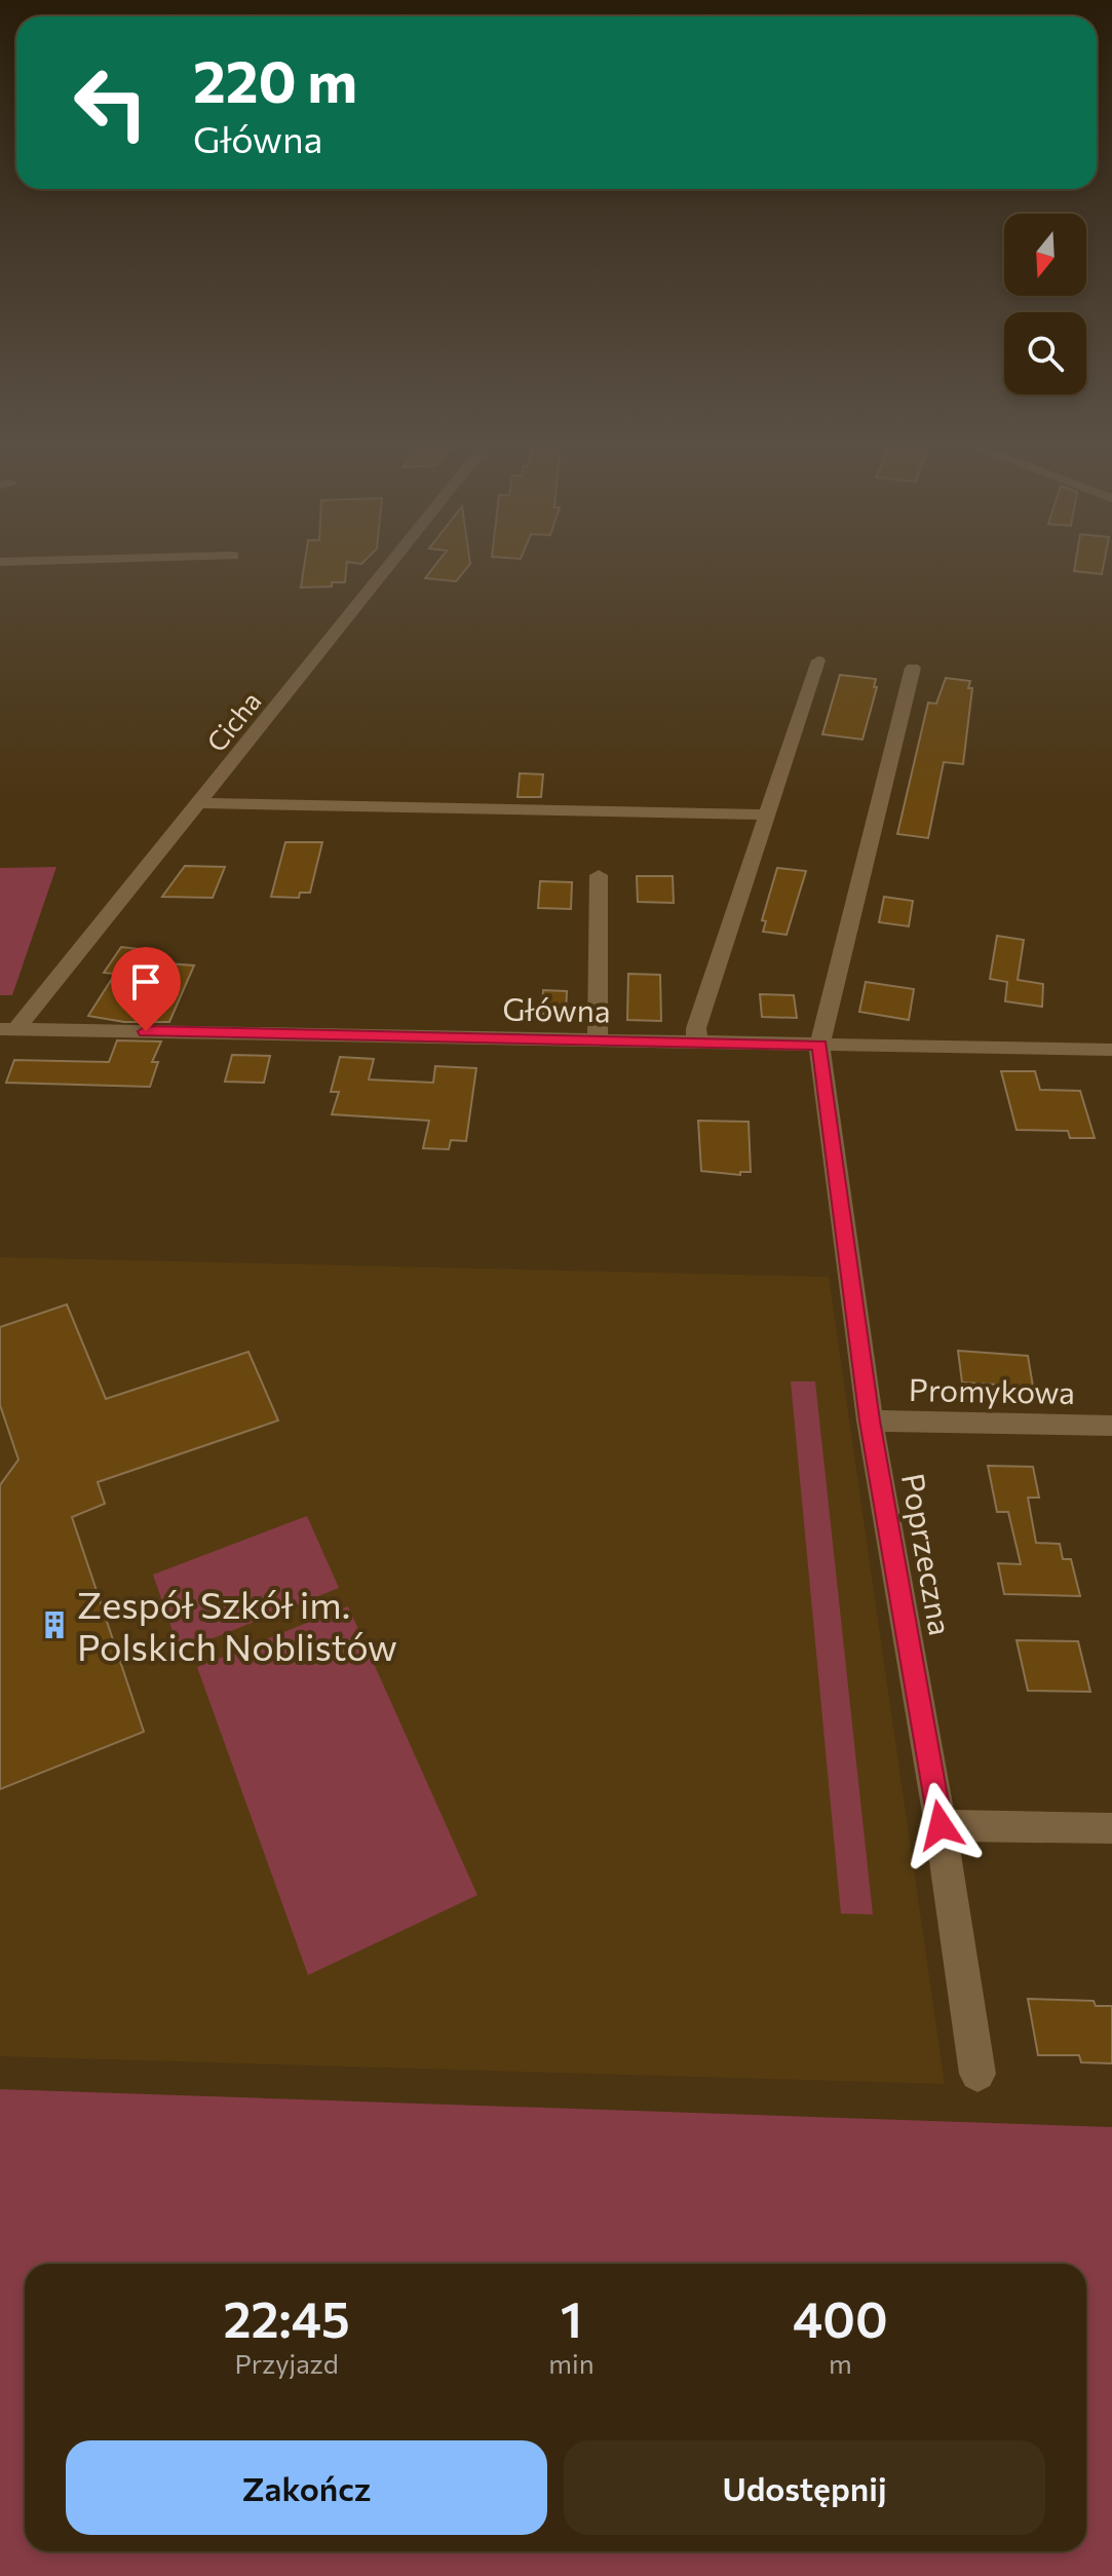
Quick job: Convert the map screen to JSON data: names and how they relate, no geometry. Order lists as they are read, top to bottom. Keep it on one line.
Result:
{"streets":{"street":["Cicha","Główna","Promykowa","Poprzeczna"]},"crossings":[["Cicha","Główna"],["Główna","Poprzeczna"],["Promykowa","Poprzeczna"]],"places":{"building":["Zespół Szkół im. Polskich Noblistów"]},"north":"bottom","page":{"turn":["220 m","Główna"],"eta":["22:45","Przyjazd","1","min","400","m"],"buttons":["Zakończ","Udostępnij"]}}
